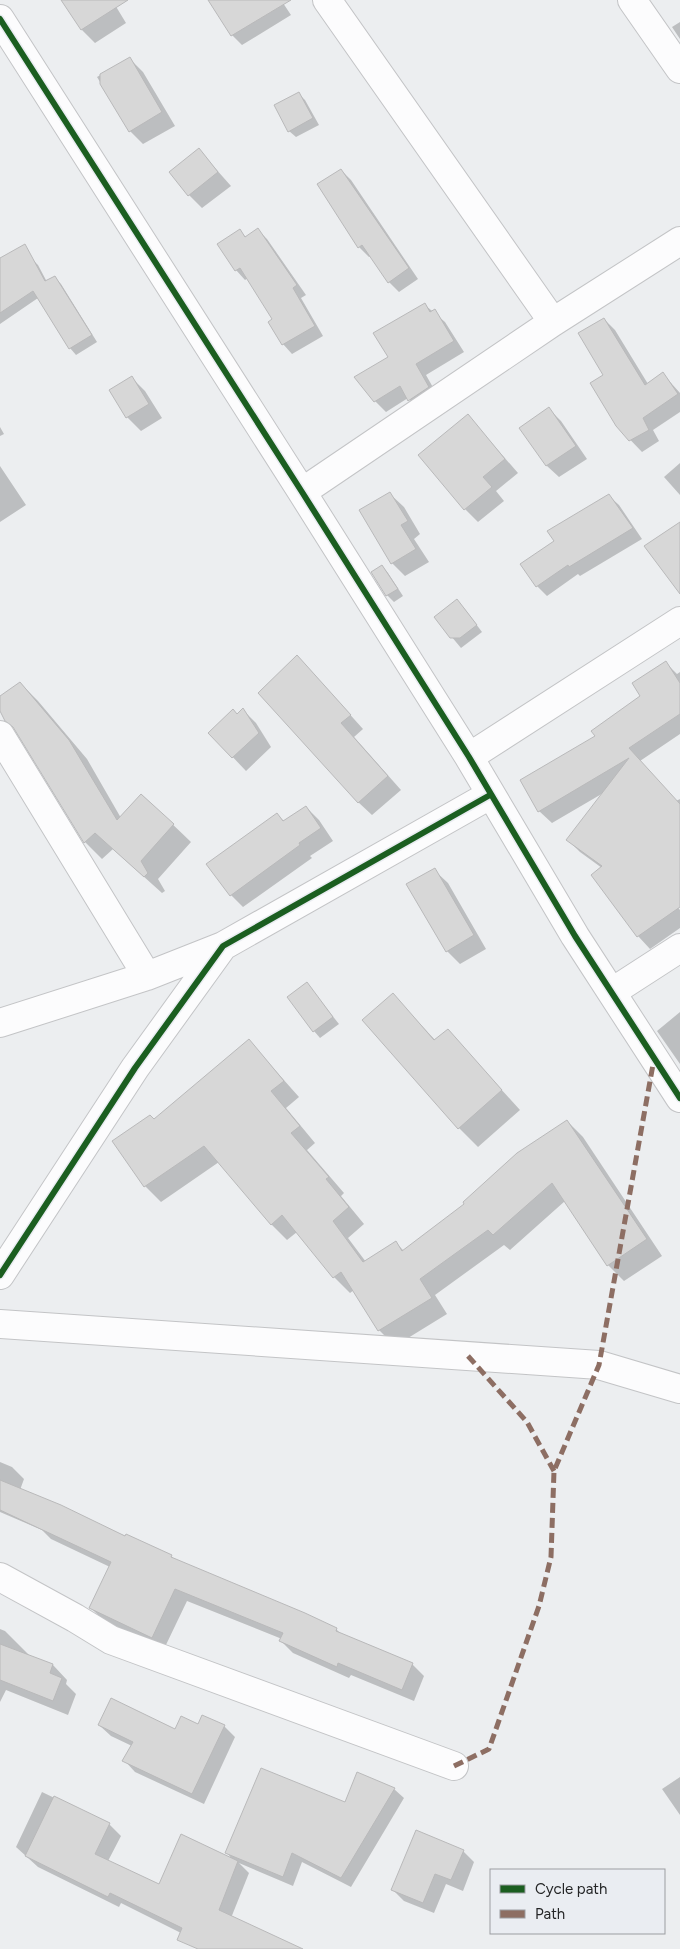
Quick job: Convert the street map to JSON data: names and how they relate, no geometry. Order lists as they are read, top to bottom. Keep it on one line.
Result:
{"legend":["Cycle path","Path"]}
